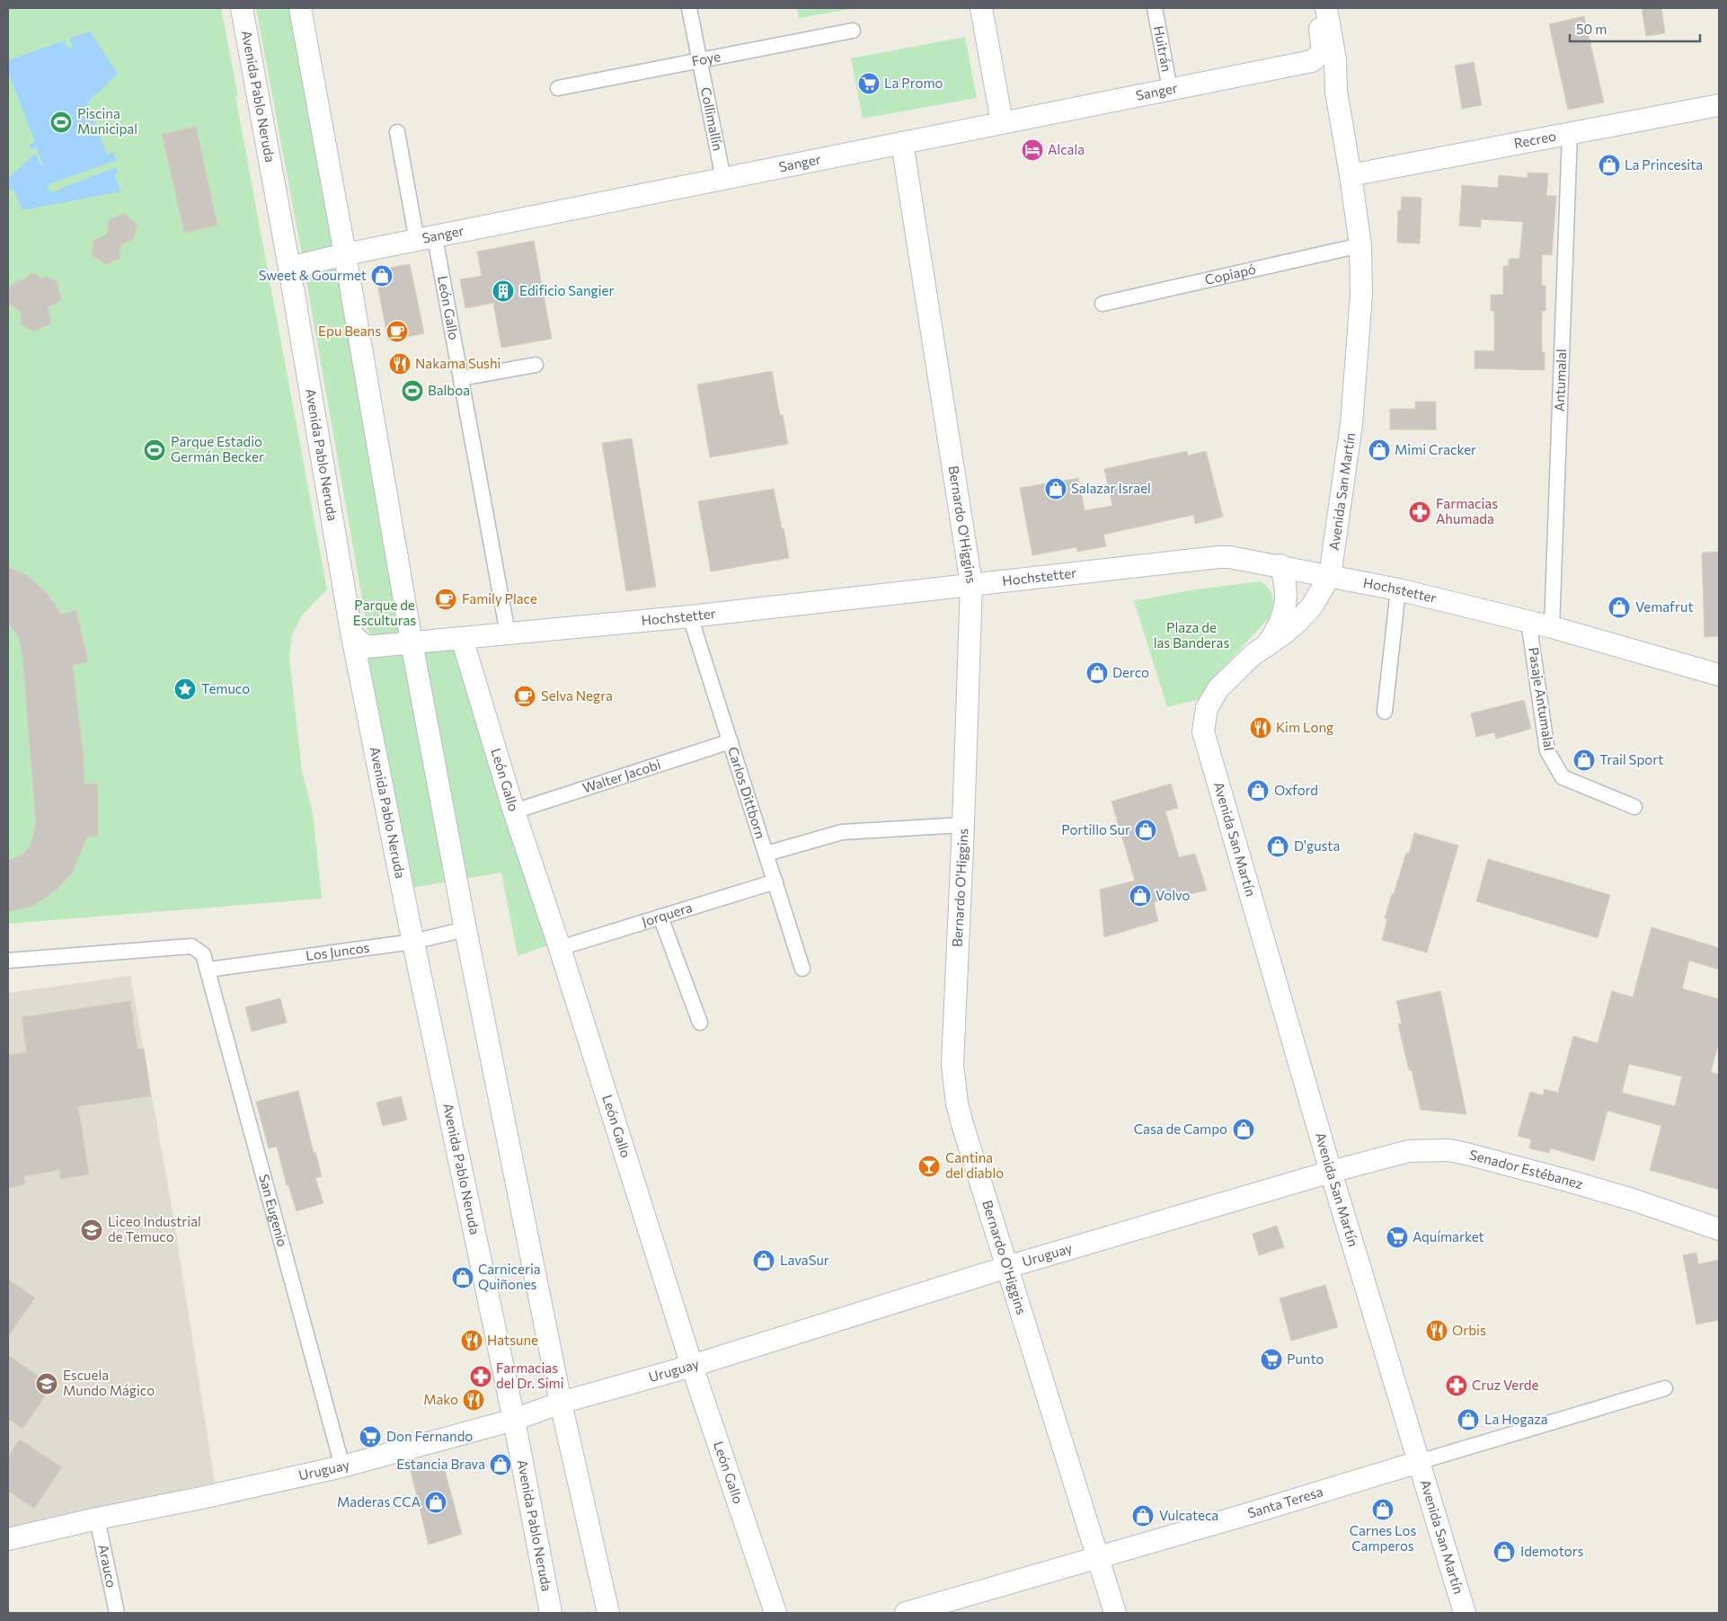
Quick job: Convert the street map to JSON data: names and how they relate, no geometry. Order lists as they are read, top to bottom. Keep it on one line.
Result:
{"streets":{"main road":["Sanger","Avenida Pablo Neruda","Recreo","León Gallo","Avenida San Martín","Bernardo O'Higgins","Hochstetter","Senador Estébanez","Uruguay","Santa Teresa"],"street":["Huitrán","Foye","Collimallín","Copiapó","Antumalal","Pasaje Antumalal","Walter Jacobi","Carlos Dittborn","Jorquera","Los Juncos","San Eugenio","Arauco"]},"crossings":[["Huitrán","Sanger"],["Foye","Collimallín"],["Sanger","Avenida Pablo Neruda"],["Sanger","Collimallín"],["Sanger","León Gallo"],["Sanger","Avenida San Martín"],["Sanger","Bernardo O'Higgins"],["Avenida Pablo Neruda","Hochstetter"],["Avenida Pablo Neruda","Los Juncos"],["Avenida Pablo Neruda","Uruguay"],["Recreo","Antumalal"],["Recreo","Avenida San Martín"],["Copiapó","Avenida San Martín"],["León Gallo","Hochstetter"],["León Gallo","Walter Jacobi"],["León Gallo","Jorquera"],["León Gallo","Uruguay"],["Antumalal","Hochstetter"],["Avenida San Martín","Hochstetter"],["Avenida San Martín","Senador Estébanez"],["Avenida San Martín","Uruguay"],["Avenida San Martín","Santa Teresa"],["Bernardo O'Higgins","Hochstetter"],["Bernardo O'Higgins","Uruguay"],["Bernardo O'Higgins","Santa Teresa"],["Hochstetter","Pasaje Antumalal"],["Hochstetter","Carlos Dittborn"],["Walter Jacobi","Carlos Dittborn"],["Carlos Dittborn","Jorquera"],["Los Juncos","San Eugenio"],["Senador Estébanez","Uruguay"],["San Eugenio","Uruguay"],["Uruguay","Arauco"]],"parks":["Parque de Esculturas","Plaza de las Banderas"],"places":{"supermarket":["La Promo","Aquímarket","Punto","Don Fernando"],"sports":["Piscina Municipal","Balboa","Parque Estadio Germán Becker"],"hotel":["Alcala"],"shop":["La Princesita","Sweet & Gourmet","Mimi Cracker","Salazar Israel","Vemafrut","Derco","Trail Sport","Oxford","Portillo Sur","D'gusta","Volvo","Casa de Campo","LavaSur","Carniceria Quiñones","La Hogaza","Estancia Brava","Maderas CCA","Carnes Los Camperos","Vulcateca","Idemotors"],"building":["Edificio Sangier"],"cafe":["Epu Beans","Family Place","Selva Negra"],"restaurant":["Nakama Sushi","Kim Long","Orbis","Hatsune","Mako"],"pharmacy":["Farmacias Ahumada","Farmacias del Dr. Simi","Cruz Verde"],"place":["Temuco"],"bar":["Cantina del diablo"],"school or university":["Liceo Industrial de Temuco","Escuela Mundo Mágico"]},"scale_bar":"50 m"}
